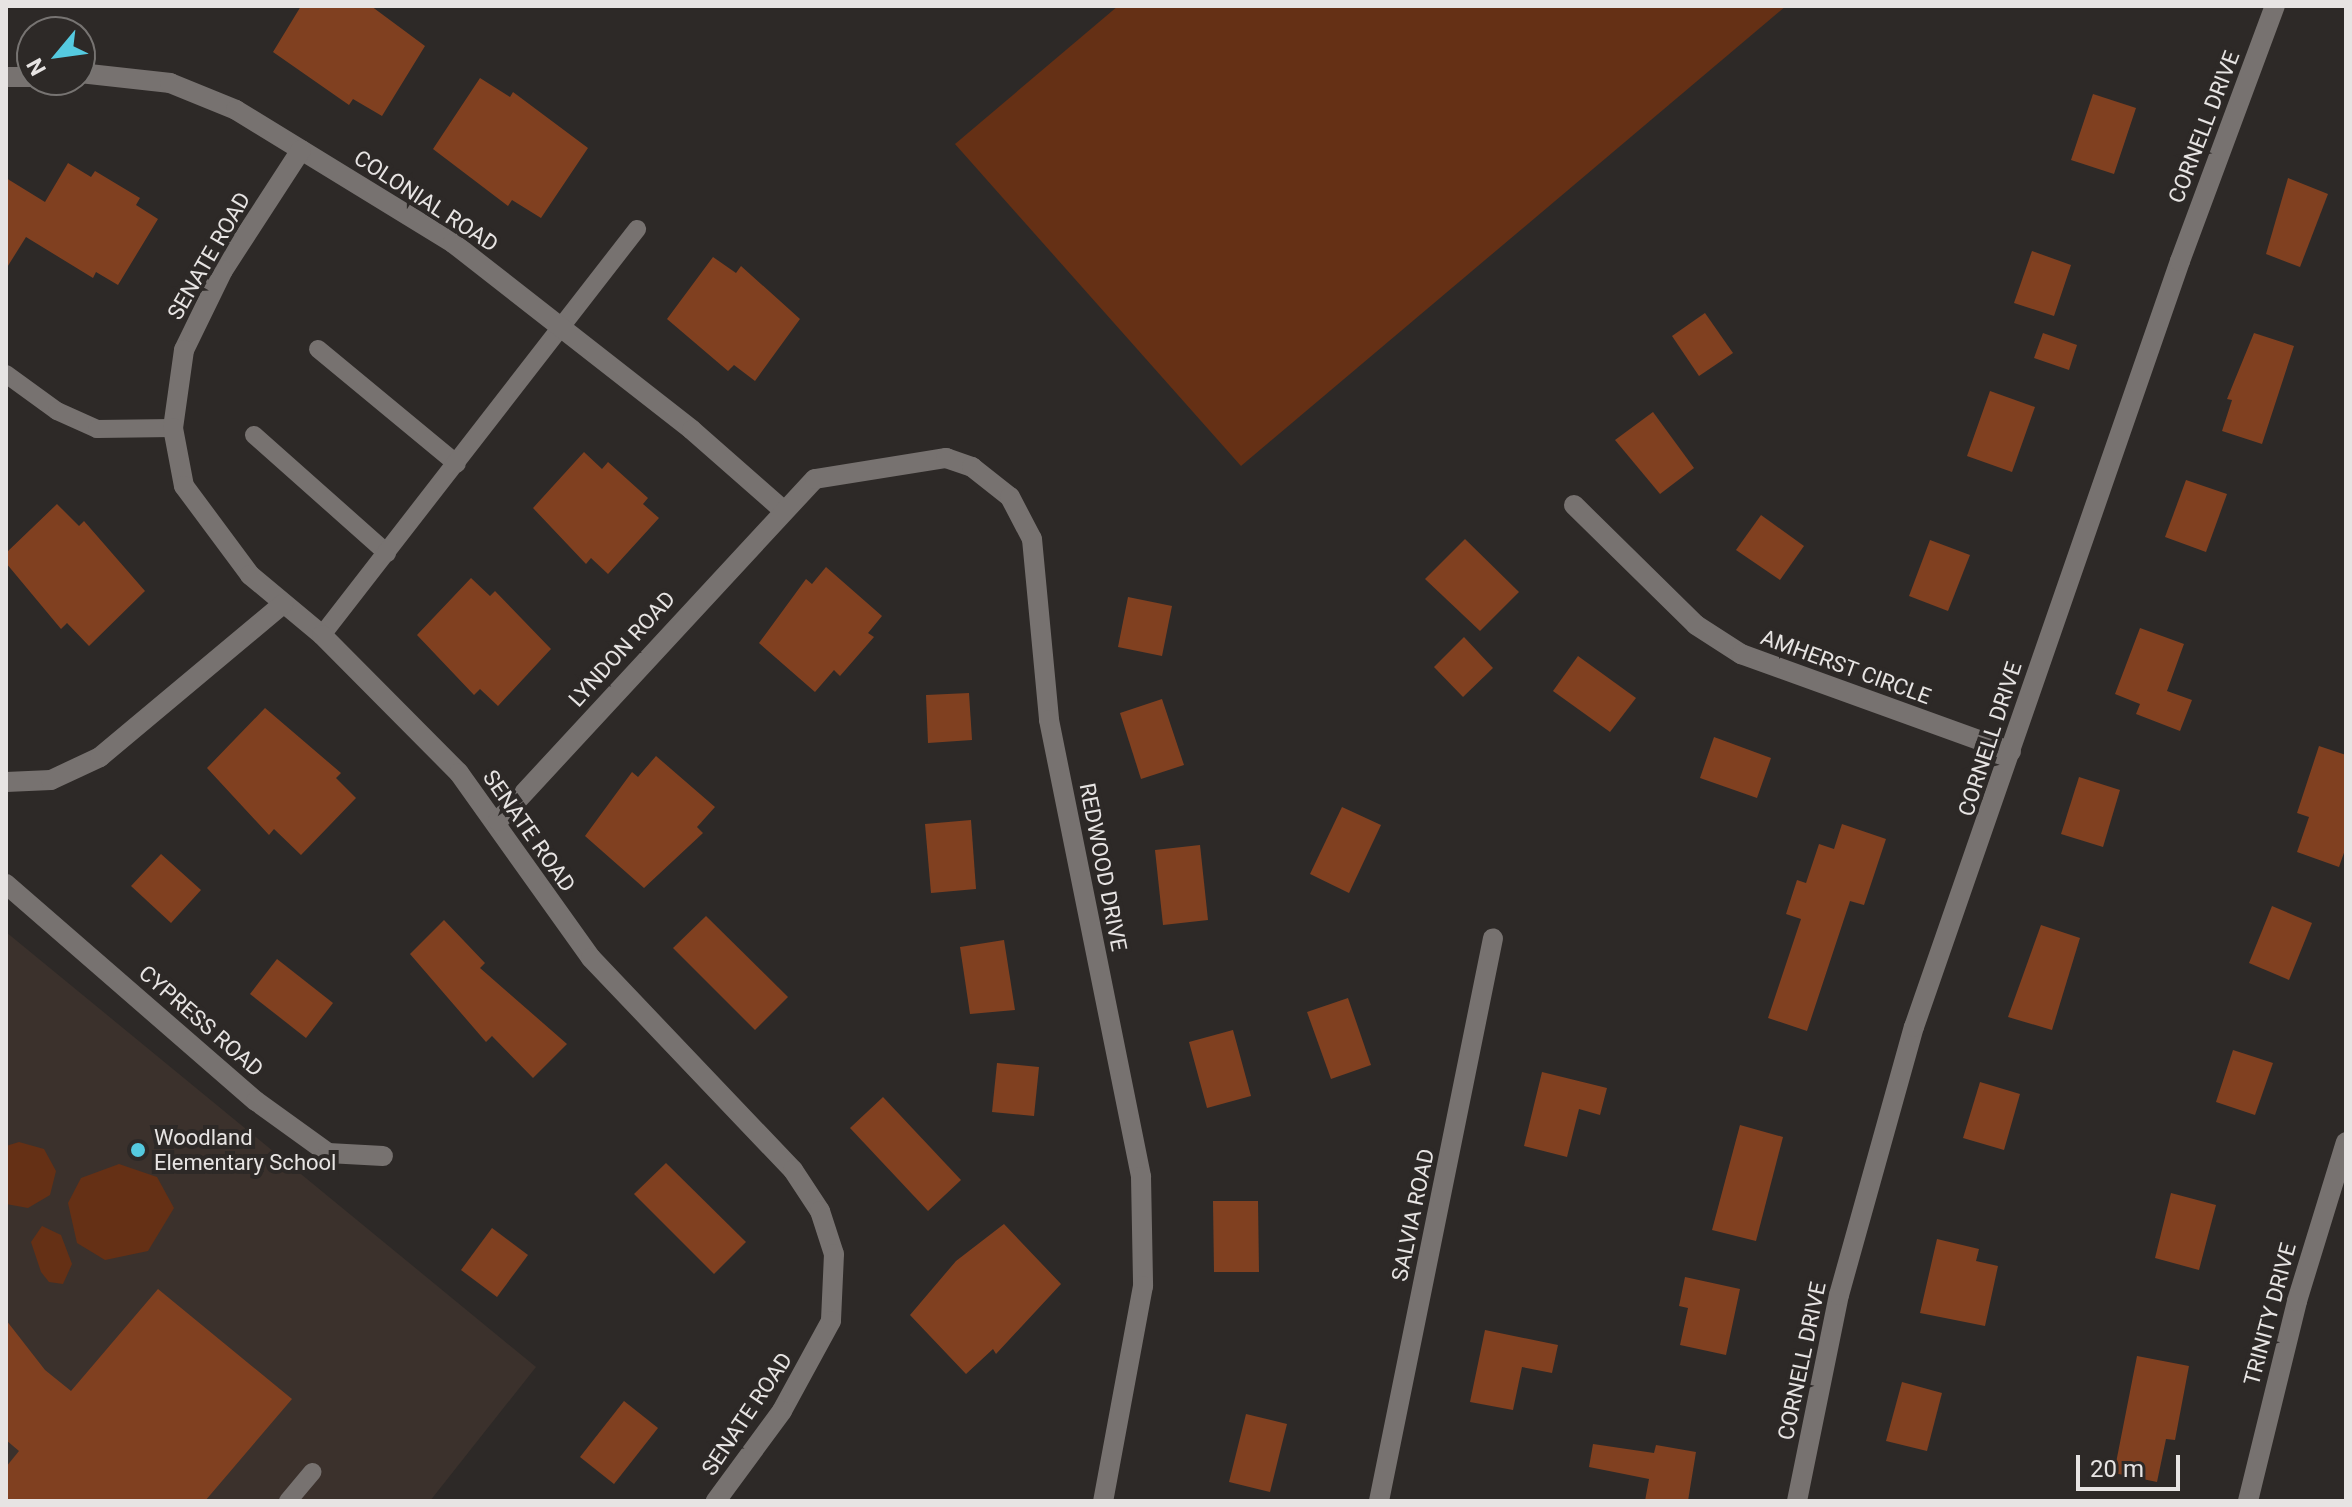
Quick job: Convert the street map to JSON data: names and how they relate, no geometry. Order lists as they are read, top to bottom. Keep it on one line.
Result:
{"streets":{"street":["CORNELL DRIVE","COLONIAL ROAD","SENATE ROAD","LYNDON ROAD","AMHERST CIRCLE","REDWOOD DRIVE","CYPRESS ROAD","SALVIA ROAD","TRINITY DRIVE"]},"crossings":[["CORNELL DRIVE","AMHERST CIRCLE"],["COLONIAL ROAD","SENATE ROAD"],["COLONIAL ROAD","LYNDON ROAD"],["COLONIAL ROAD","REDWOOD DRIVE"],["SENATE ROAD","LYNDON ROAD"],["LYNDON ROAD","REDWOOD DRIVE"]],"places":["Woodland Elementary School"],"scale_bar":"20 m","north":"bottom left"}
